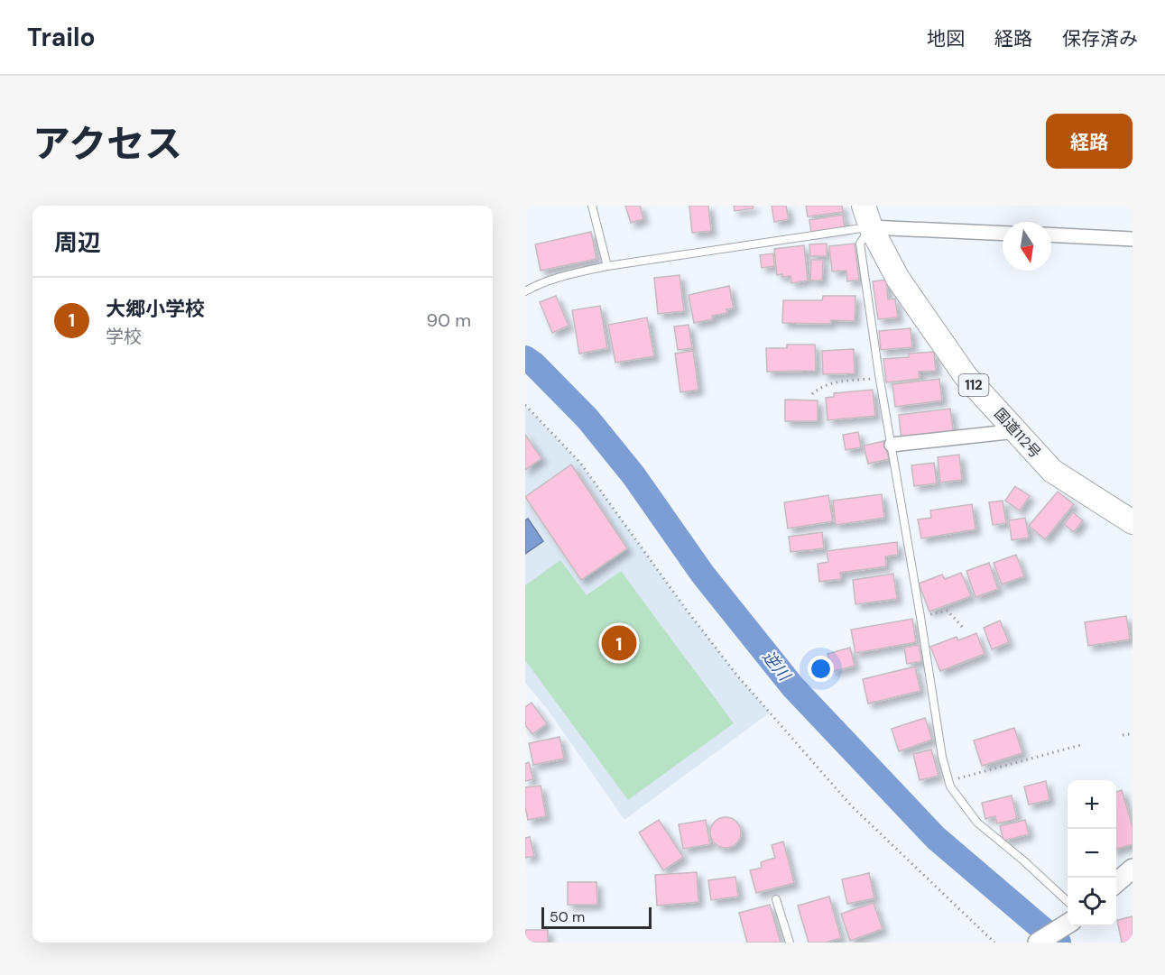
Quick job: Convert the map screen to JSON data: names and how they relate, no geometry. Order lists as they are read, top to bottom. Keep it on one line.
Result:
{"streets":{"highway":["112","国道112号"]},"water":["逆川"],"scale_bar":"50 m","north":"bottom","page":{"header":"Trailo","nav":["地図","経路","保存済み"],"title":"アクセス","buttons":"経路","heading":"周辺","list":[{"mark":"1","name":"大郷小学校","note":"学校","value":"90 m"}],"pins":"1","map_buttons":["+","−"],"scale":"50 m"}}
